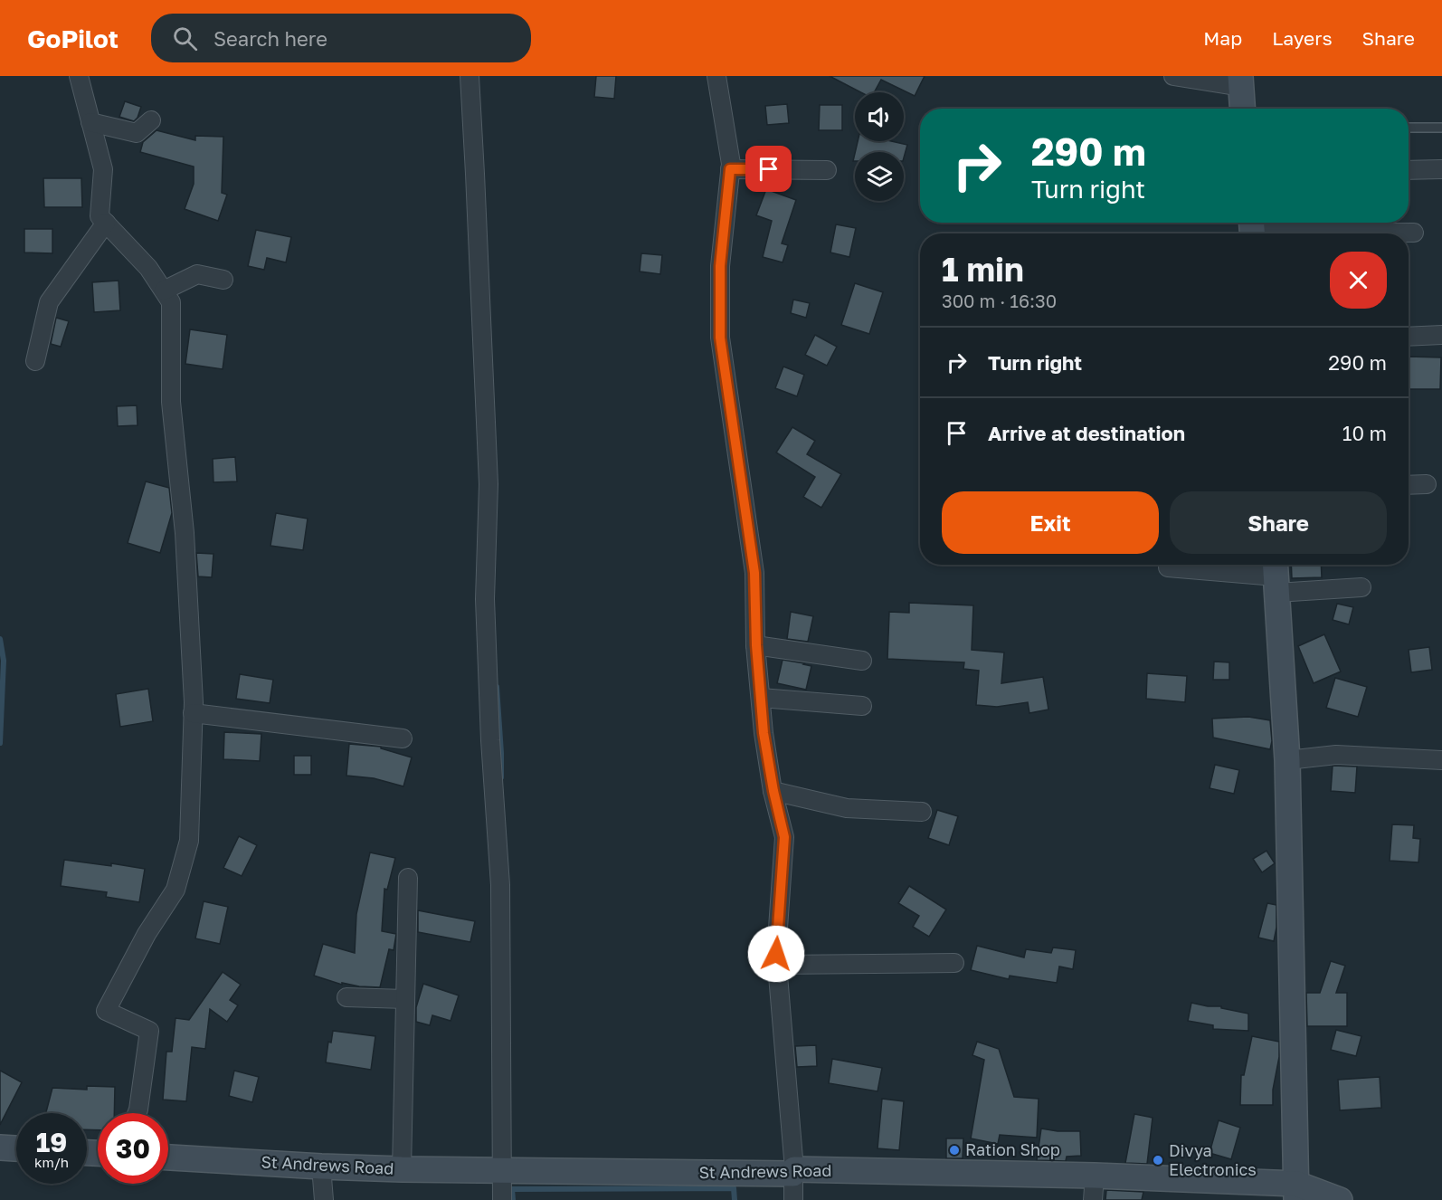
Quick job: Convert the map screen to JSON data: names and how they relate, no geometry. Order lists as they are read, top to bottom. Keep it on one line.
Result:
{"streets":{"main road":["St Andrews Road"]},"places":["Ration Shop","Divya Electronics"],"page":{"header":"GoPilot","search":"Search here","nav":["Map","Layers","Share"],"turn":["290 m","Turn right"],"heading":["1 min","300 m · 16:30"],"list":[{"name":"Turn right","value":"290 m"},{"name":"Arrive at destination","value":"10 m"}],"buttons":["Exit","Share"],"speed":"19 km/h","limit":"30"}}
